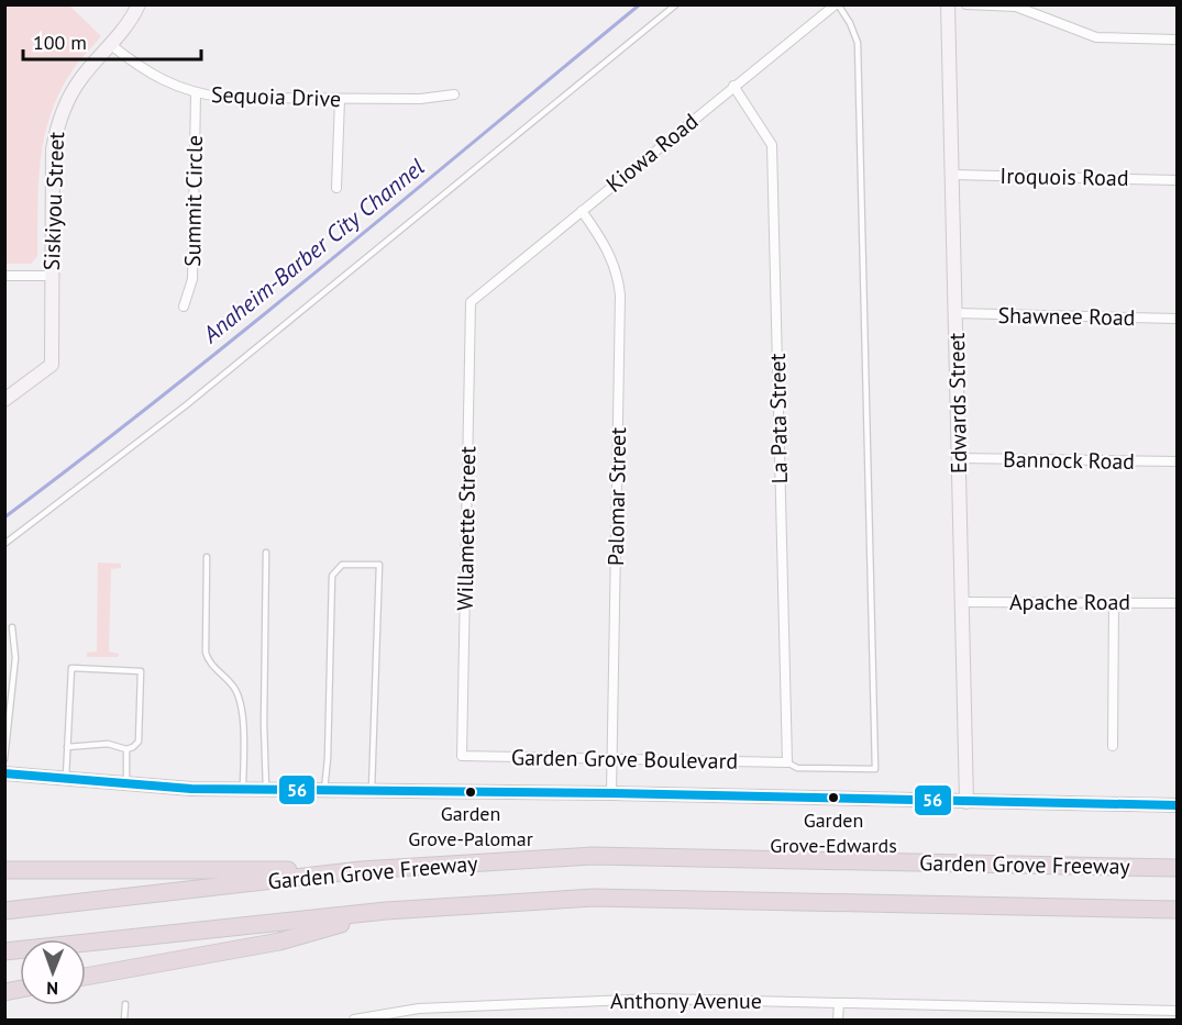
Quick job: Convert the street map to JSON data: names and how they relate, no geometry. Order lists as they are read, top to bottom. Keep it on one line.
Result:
{"streets":{"highway":["Garden Grove Freeway"],"street":["Sequoia Drive","Kiowa Road","Iroquois Road","Siskiyou Street","Summit Circle","Shawnee Road","Edwards Street","La Pata Street","Bannock Road","Palomar Street","Willamette Street","Apache Road","Garden Grove Boulevard","Anthony Avenue"]},"crossings":[["Sequoia Drive","Siskiyou Street"],["Sequoia Drive","Summit Circle"],["Kiowa Road","La Pata Street"],["Kiowa Road","Palomar Street"],["Kiowa Road","Willamette Street"],["Iroquois Road","Edwards Street"],["Shawnee Road","Edwards Street"],["Edwards Street","Bannock Road"],["Edwards Street","Apache Road"],["Edwards Street","Garden Grove Boulevard"],["La Pata Street","Garden Grove Boulevard"],["Palomar Street","Garden Grove Boulevard"],["Willamette Street","Garden Grove Boulevard"]],"water":["Anaheim-Barber City Channel"],"places":["Garden Grove-Palomar","Garden Grove-Edwards"],"lines":["transit line 56"],"scale_bar":"100 m","north":"bottom"}
